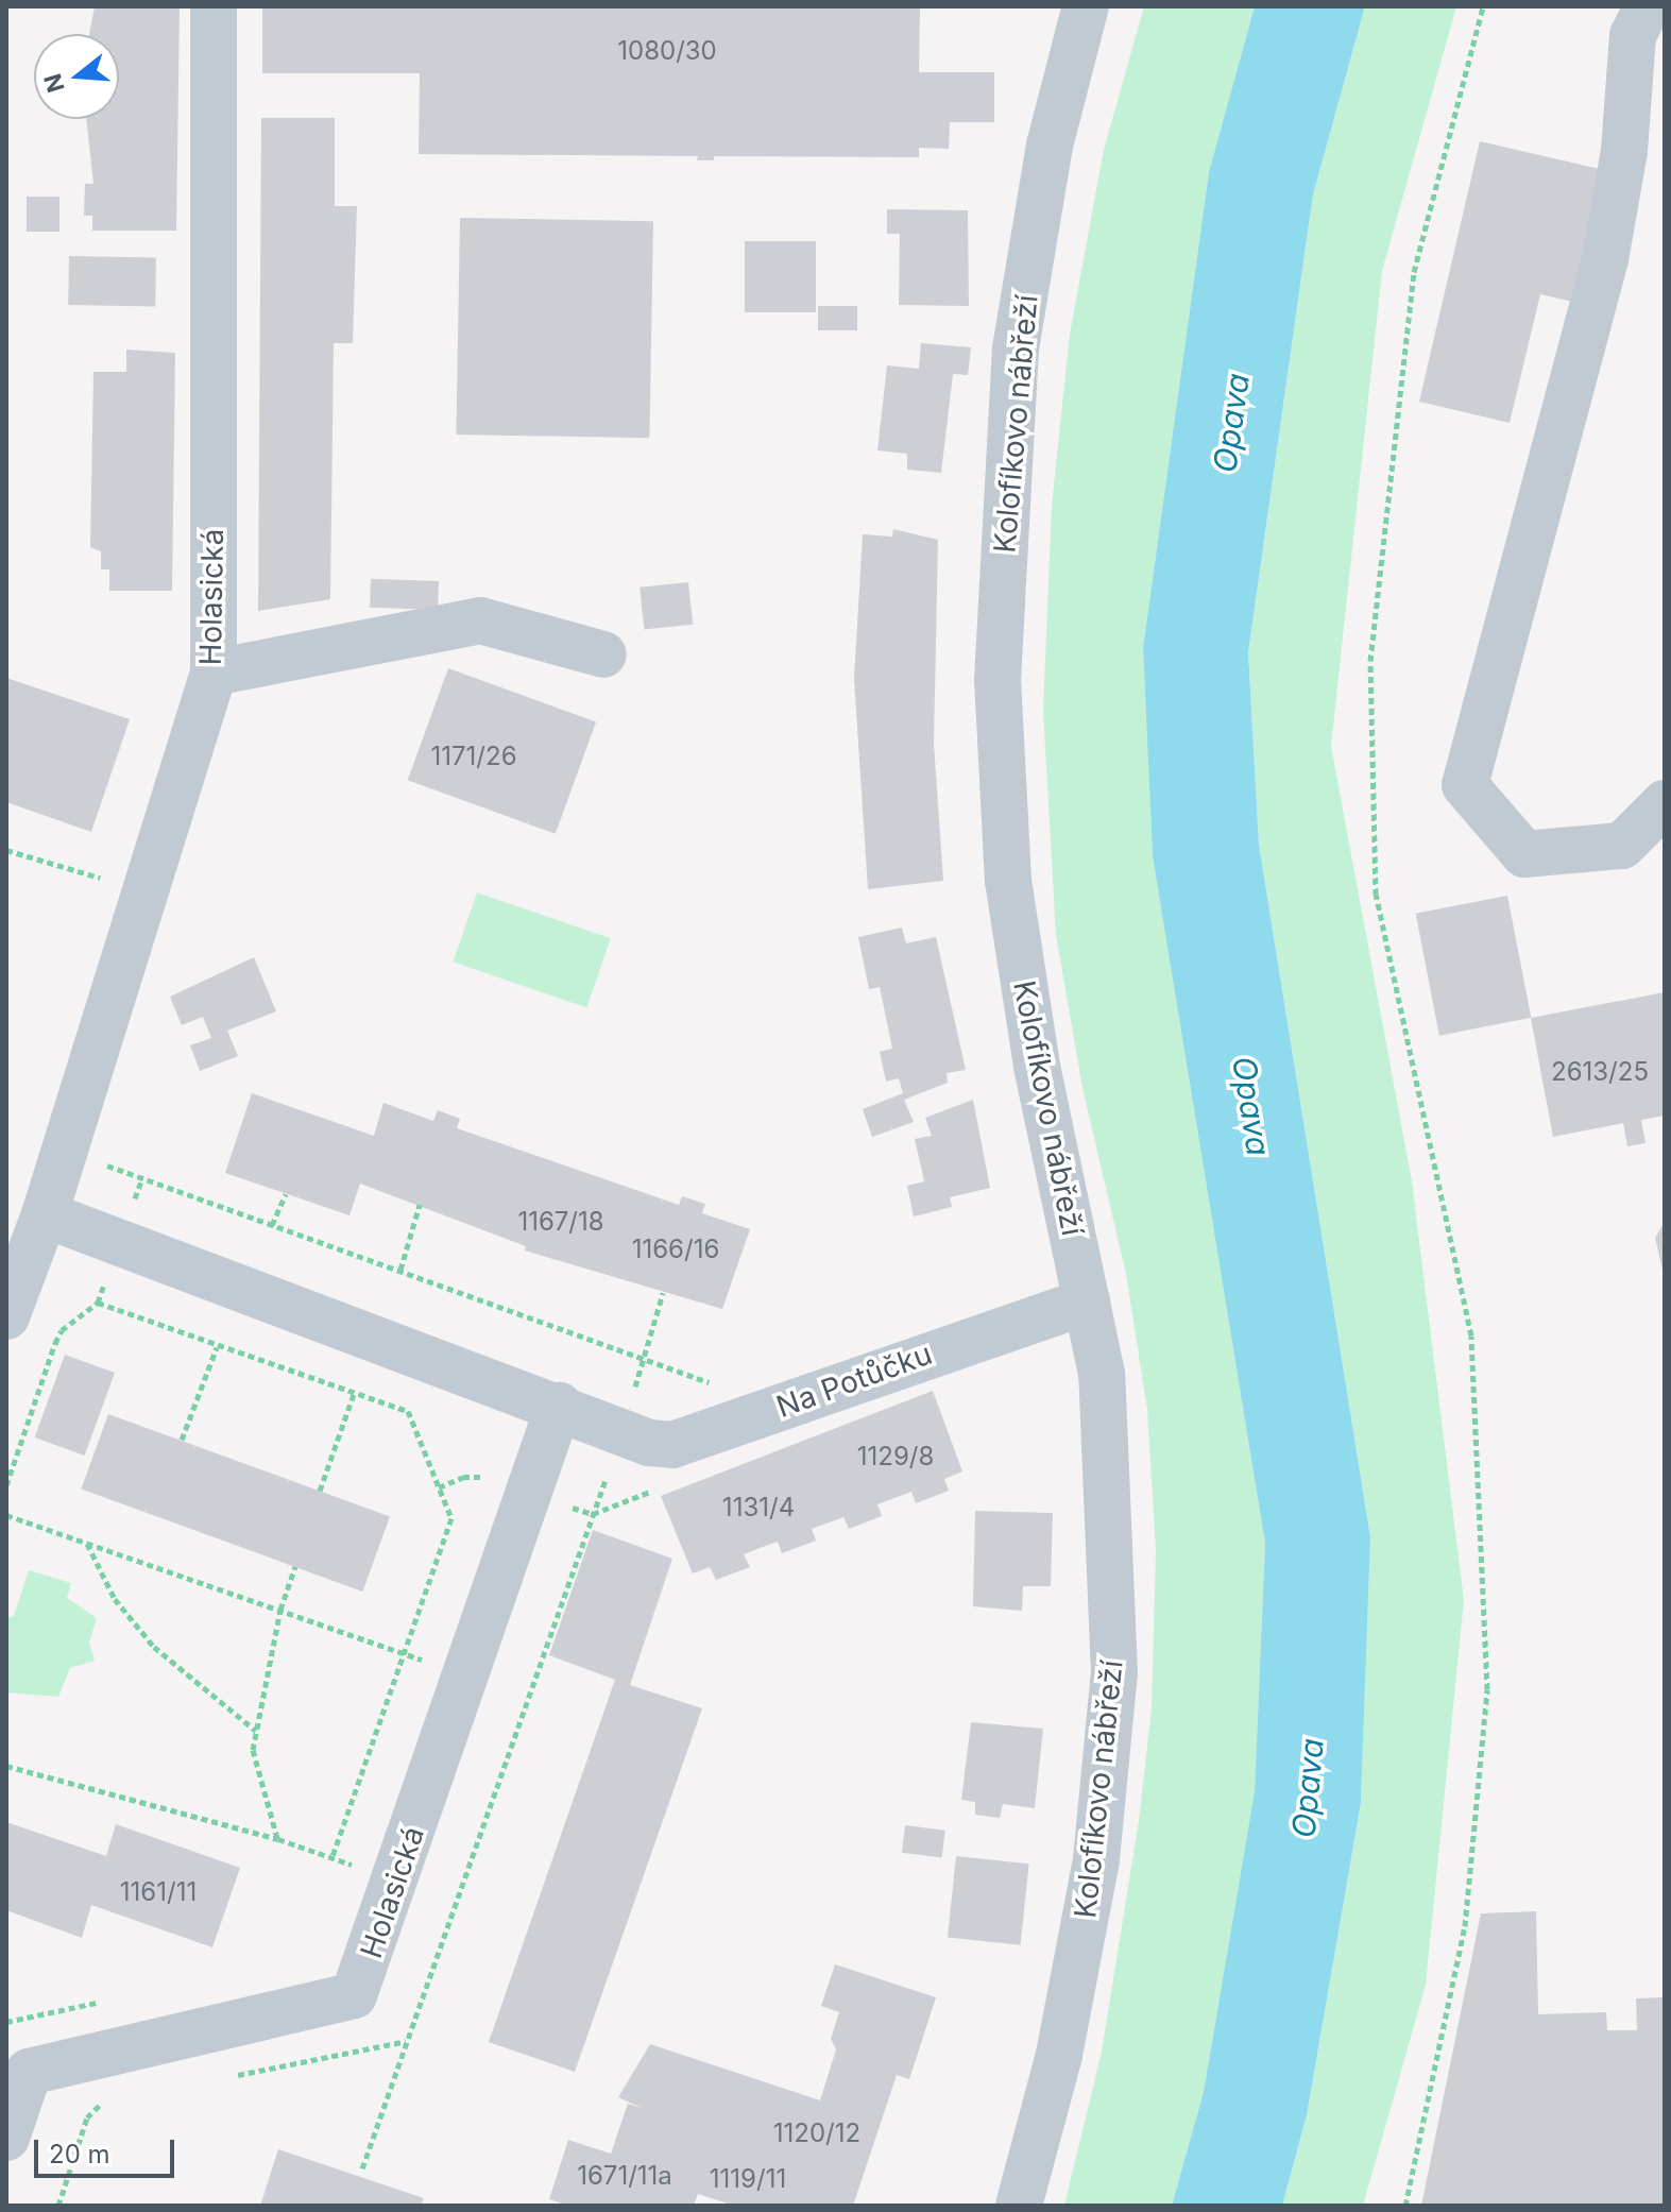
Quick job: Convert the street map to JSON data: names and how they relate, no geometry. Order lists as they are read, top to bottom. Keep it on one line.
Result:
{"streets":{"street":["Kolofíkovo nábřeží","Holasická","Na Potůčku"]},"crossings":[["Kolofíkovo nábřeží","Na Potůčku"]],"water":["Opava"],"house_numbers":["1080/30","1171/26","2613/25","1167/18","1166/16","1129/8","1131/4","1161/11","1120/12","1671/11a","1119/11"],"scale_bar":"20 m","north":"left"}
